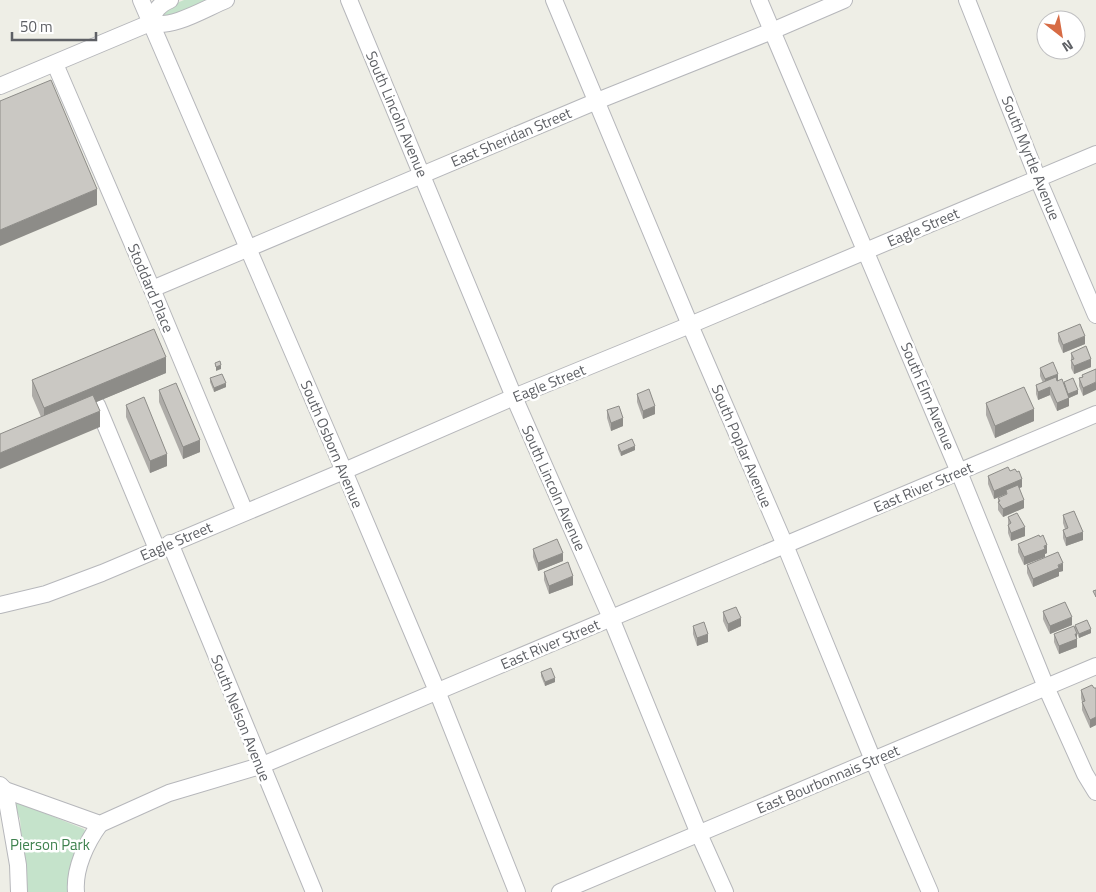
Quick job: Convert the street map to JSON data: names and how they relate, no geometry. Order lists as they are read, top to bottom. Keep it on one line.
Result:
{"streets":{"street":["South Lincoln Avenue","East Sheridan Street","South Myrtle Avenue","Eagle Street","Stoddard Place","South Elm Avenue","South Osborn Avenue","South Poplar Avenue","East River Street","South Nelson Avenue","East Bourbonnais Street"]},"crossings":[["South Lincoln Avenue","East Sheridan Street"],["South Lincoln Avenue","Eagle Street"],["South Lincoln Avenue","East River Street"],["South Lincoln Avenue","East Bourbonnais Street"],["East Sheridan Street","Stoddard Place"],["East Sheridan Street","South Elm Avenue"],["East Sheridan Street","South Osborn Avenue"],["East Sheridan Street","South Poplar Avenue"],["South Myrtle Avenue","Eagle Street"],["Eagle Street","Stoddard Place"],["Eagle Street","South Elm Avenue"],["Eagle Street","South Osborn Avenue"],["Eagle Street","South Poplar Avenue"],["Eagle Street","South Nelson Avenue"],["South Elm Avenue","East River Street"],["South Elm Avenue","East Bourbonnais Street"],["South Osborn Avenue","East River Street"],["South Poplar Avenue","East River Street"],["South Poplar Avenue","East Bourbonnais Street"],["East River Street","South Nelson Avenue"]],"parks":["Pierson Park"],"scale_bar":"50 m","north":"bottom right"}
